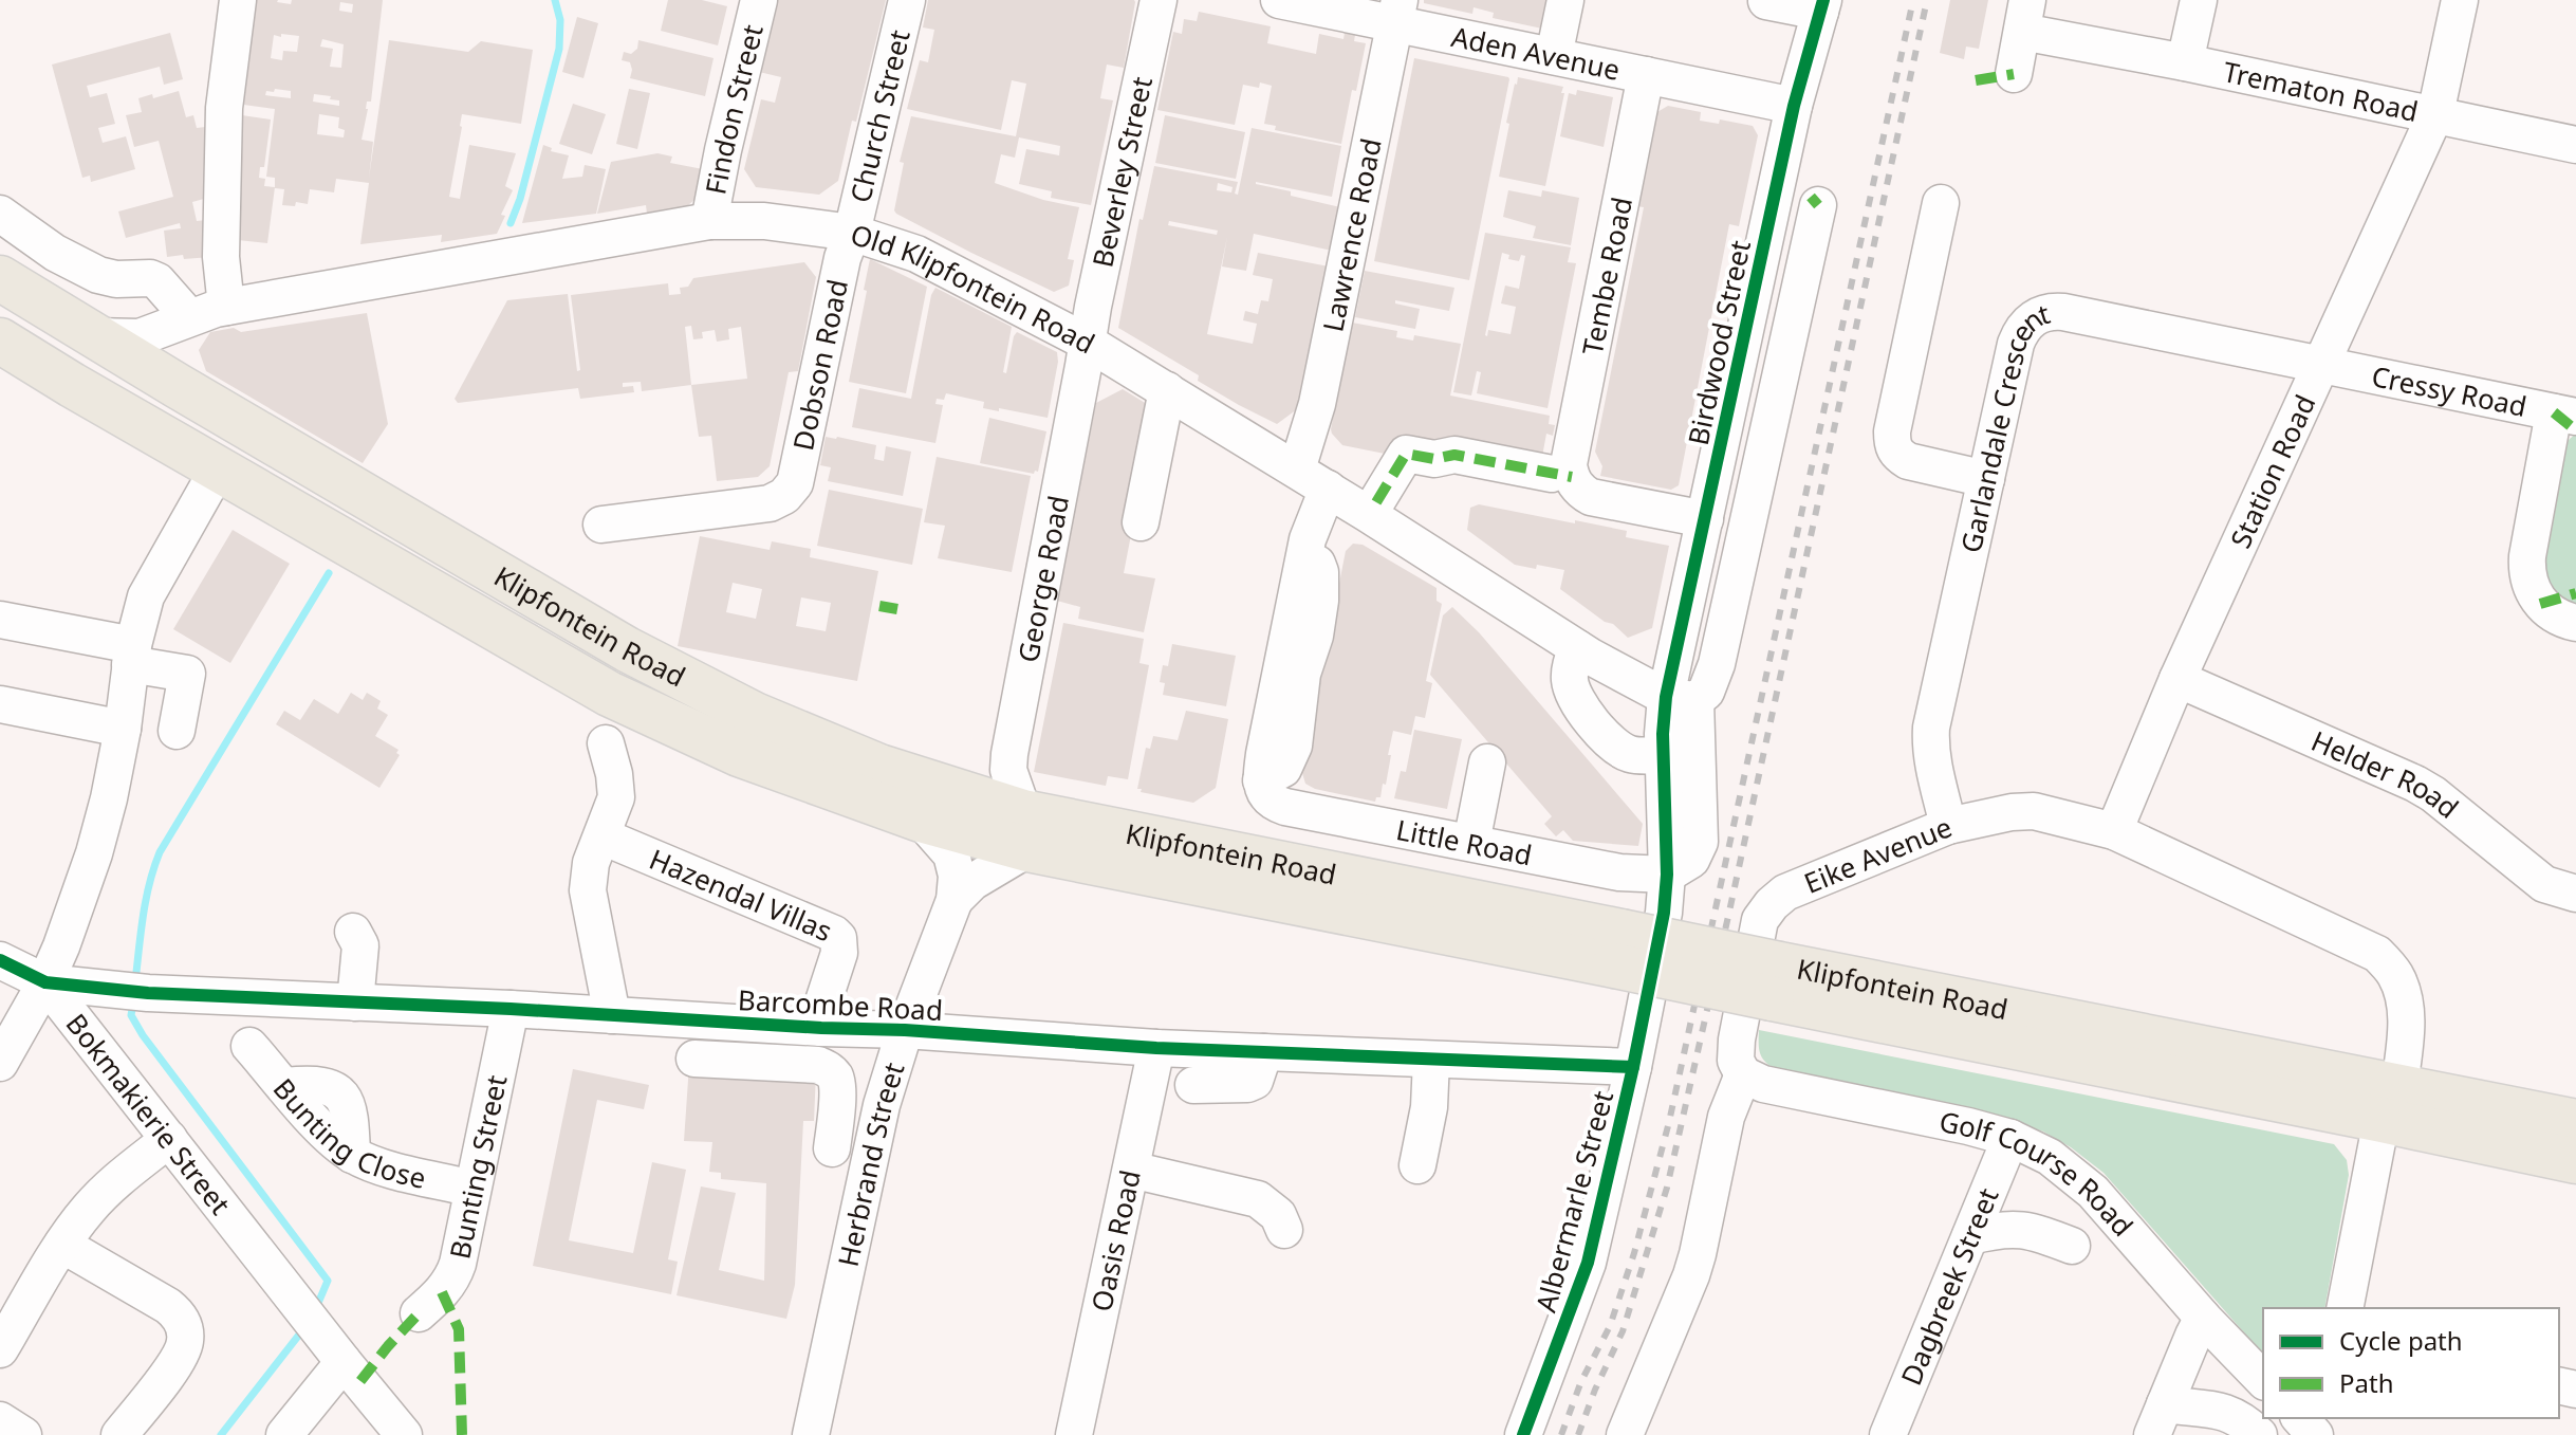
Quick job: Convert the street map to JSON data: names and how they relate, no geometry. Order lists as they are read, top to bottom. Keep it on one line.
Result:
{"streets":{"main road":["Klipfontein Road"],"street":["Aden Avenue","Trematon Road","Findon Street","Church Street","Beverley Street","Lawrence Road","Tembe Road","Old Klipfontein Road","Birdwood Street","Dobson Road","Cressy Road","Garlandale Crescent","Station Road","George Road","Helder Road","Little Road","Eike Avenue","Hazendal Villas","Barcombe Road","Bokmakierie Street","Bunting Close","Herbrand Street","Bunting Street","Golf Course Road","Albermarle Street","Oasis Road","Dagbreek Street"]},"crossings":[["Aden Avenue","Lawrence Road"],["Aden Avenue","Tembe Road"],["Aden Avenue","Birdwood Street"],["Trematon Road","Station Road"],["Findon Street","Old Klipfontein Road"],["Church Street","Old Klipfontein Road"],["Church Street","Dobson Road"],["Beverley Street","Old Klipfontein Road"],["Beverley Street","George Road"],["Lawrence Road","Old Klipfontein Road"],["Old Klipfontein Road","Birdwood Street"],["Old Klipfontein Road","Dobson Road"],["Old Klipfontein Road","George Road"],["Old Klipfontein Road","Klipfontein Road"],["Old Klipfontein Road","Little Road"],["Cressy Road","Garlandale Crescent"],["Cressy Road","Station Road"],["Garlandale Crescent","Station Road"],["Garlandale Crescent","Eike Avenue"],["Station Road","Helder Road"],["Station Road","Eike Avenue"],["George Road","Klipfontein Road"],["George Road","Herbrand Street"],["Klipfontein Road","Eike Avenue"],["Klipfontein Road","Herbrand Street"],["Little Road","Albermarle Street"],["Eike Avenue","Golf Course Road"],["Hazendal Villas","Barcombe Road"],["Barcombe Road","Bokmakierie Street"],["Barcombe Road","Herbrand Street"],["Barcombe Road","Bunting Street"],["Barcombe Road","Albermarle Street"],["Barcombe Road","Oasis Road"],["Bunting Close","Bunting Street"],["Golf Course Road","Dagbreek Street"]],"legend":["Cycle path","Path"]}
